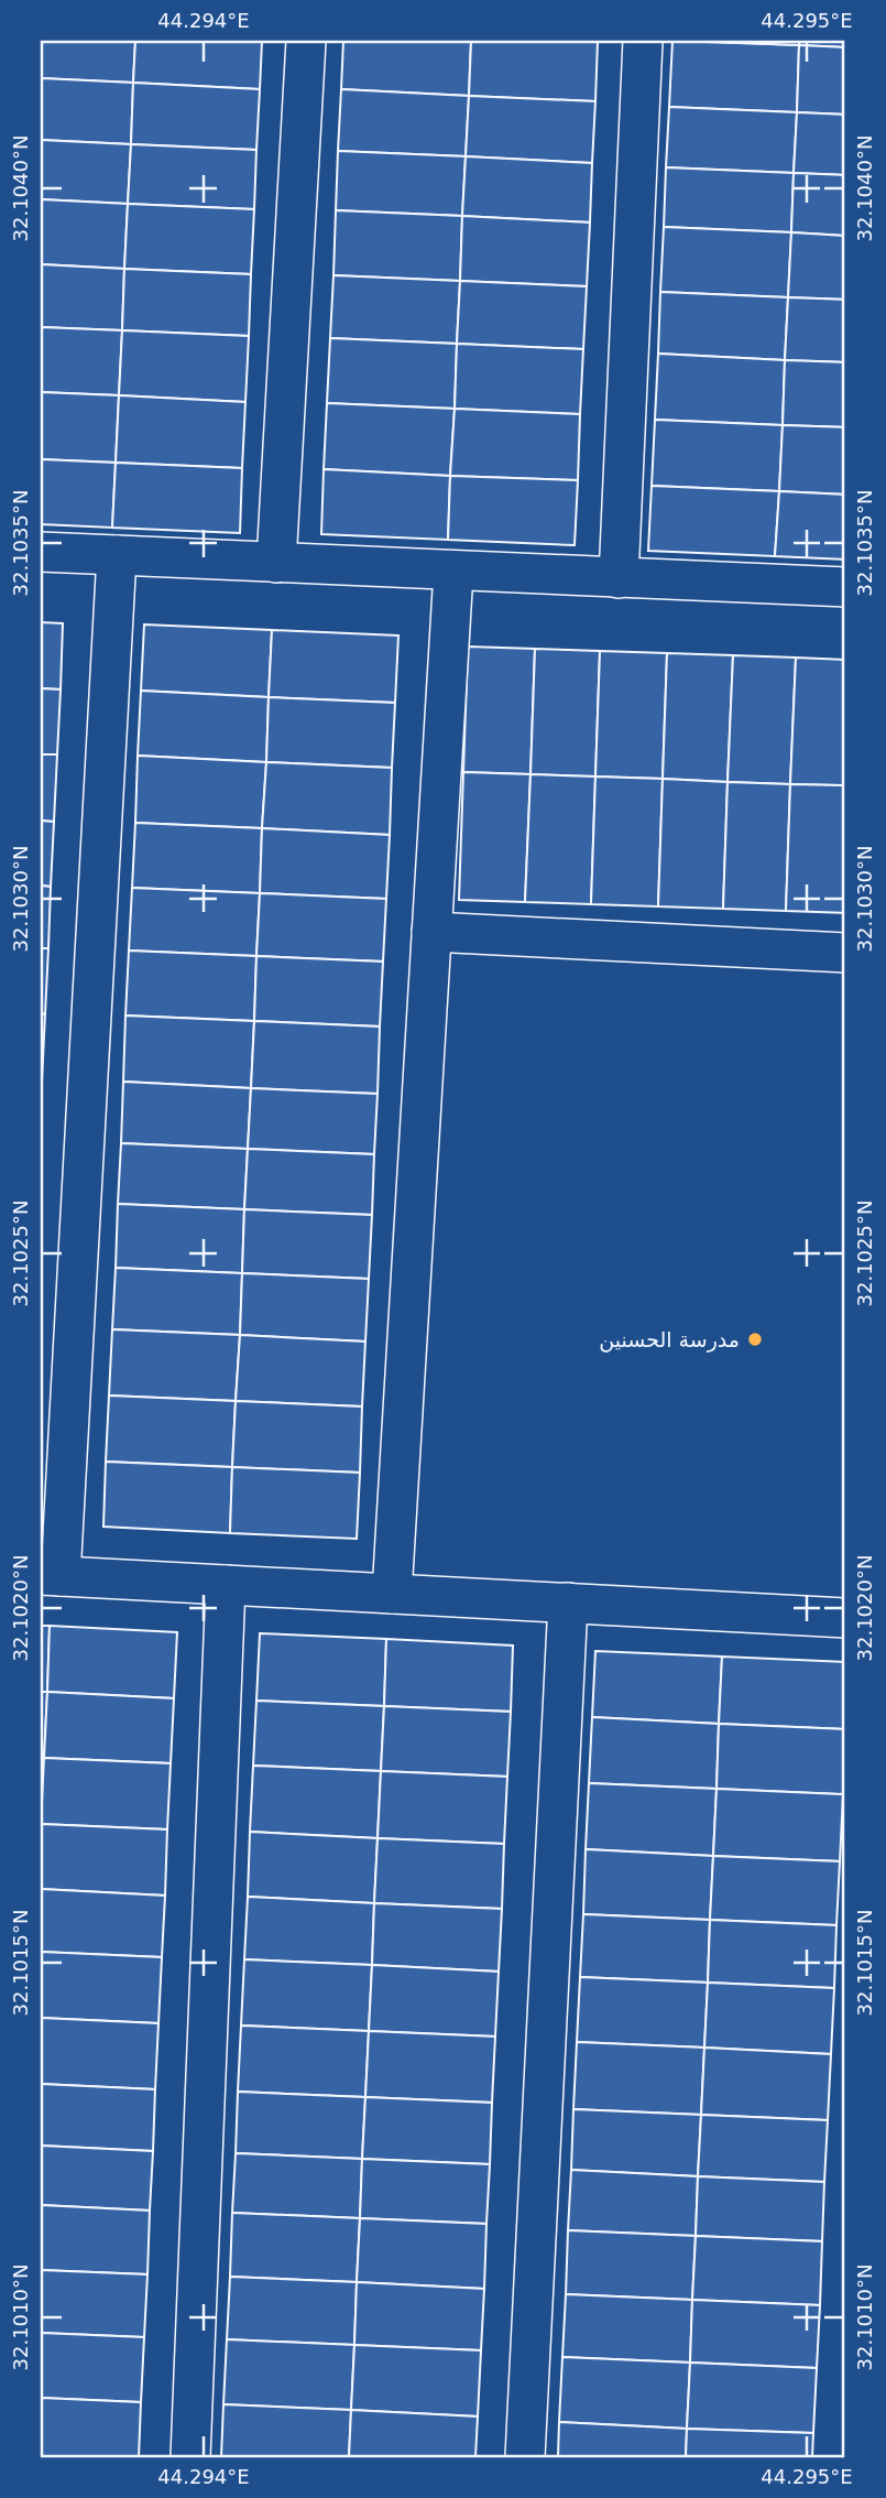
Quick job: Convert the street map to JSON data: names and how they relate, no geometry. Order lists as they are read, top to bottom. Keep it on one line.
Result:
{"places":["مدرسة الحسنين"],"coordinates":["44.294°E","44.295°E","32.1040°N","32.1035°N","32.1030°N","32.1025°N","32.1020°N","32.1015°N","32.1010°N"]}
